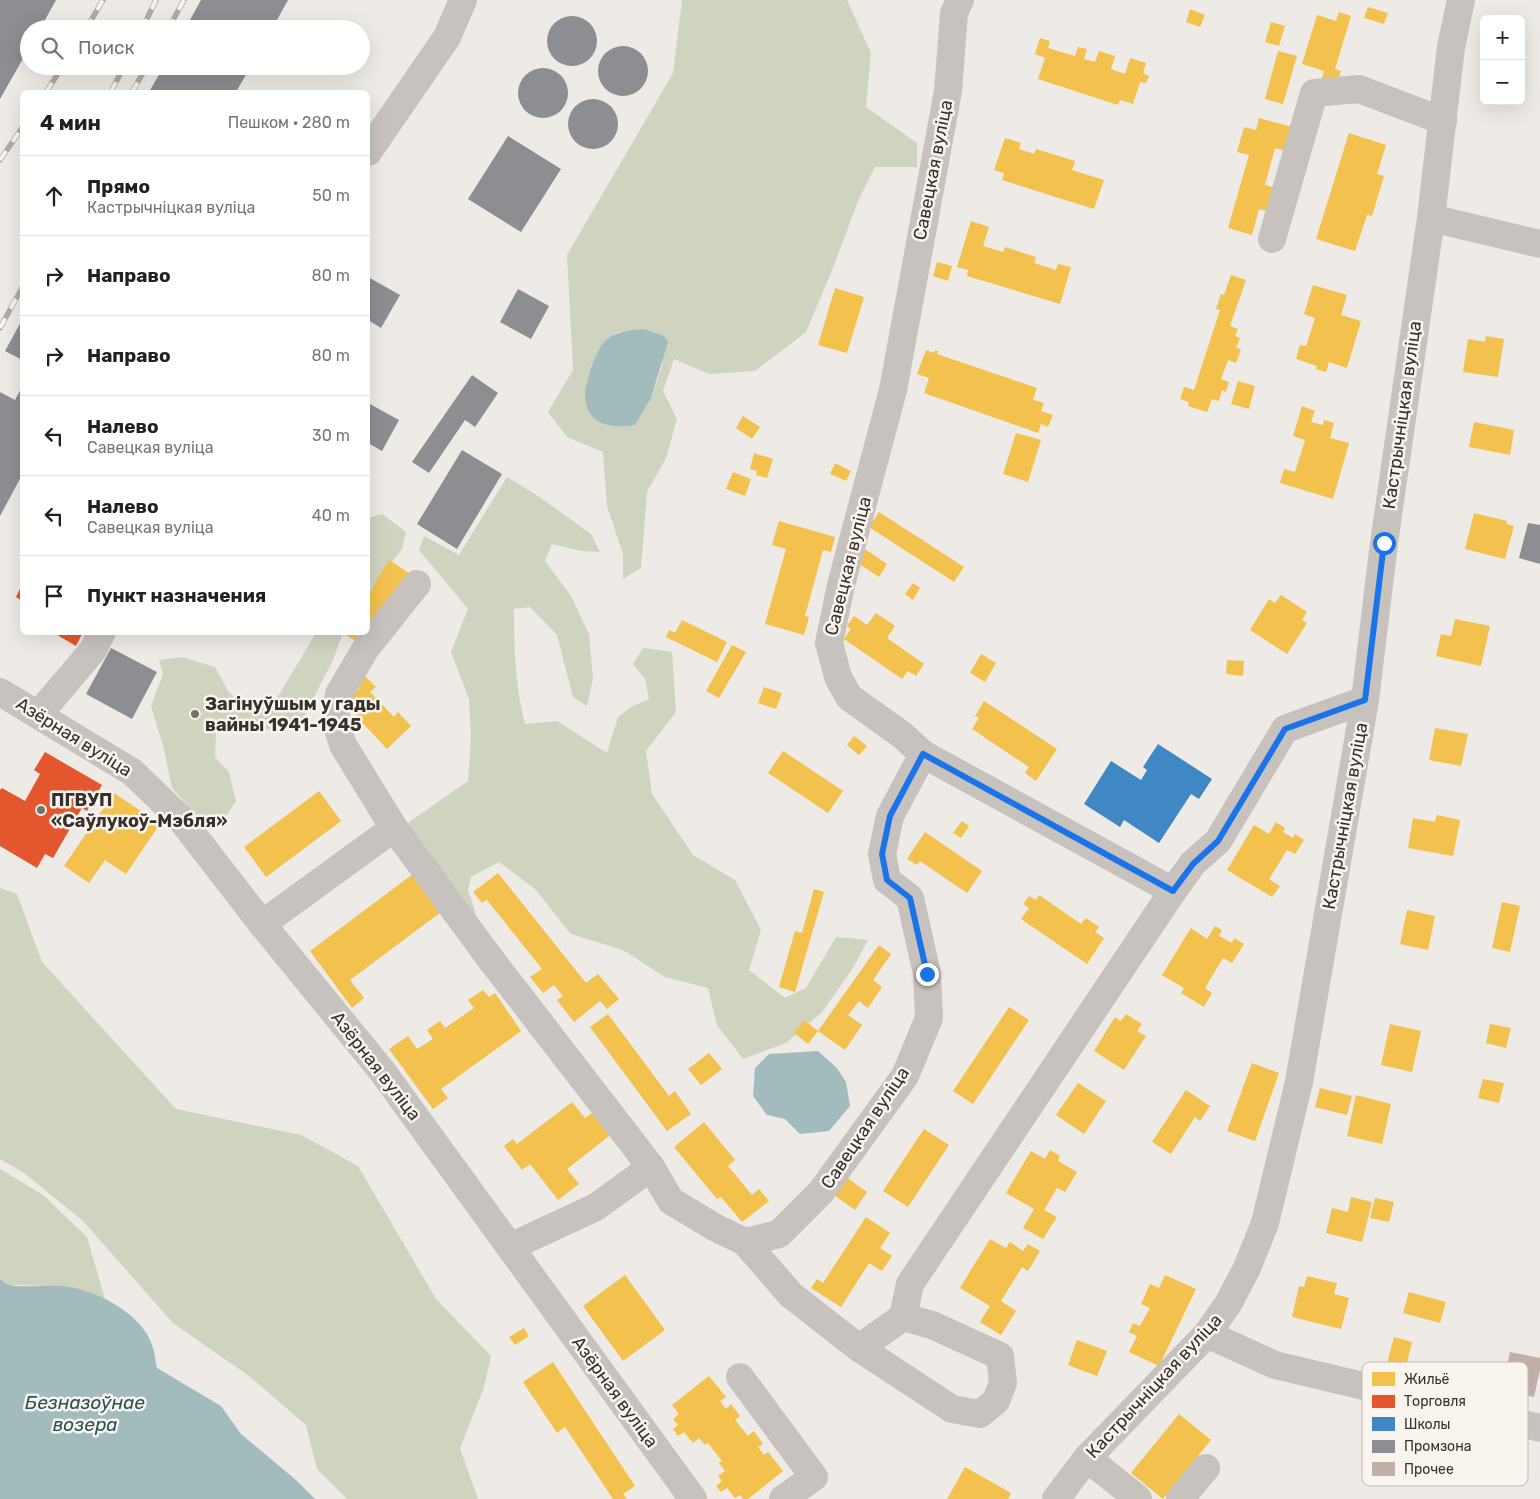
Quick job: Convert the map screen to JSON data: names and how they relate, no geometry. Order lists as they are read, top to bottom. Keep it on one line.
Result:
{"streets":{"street":["Савецкая вуліца","Кастрычніцкая вуліца","Азёрная вуліца"]},"water":["Безназоўнае возера"],"places":["Загінуўшым у гады вайны 1941-1945","ПГВУП «Саўлукоў-Мэбля»"],"legend":["Жильё","Торговля","Школы","Промзона","Прочее"],"page":{"map_buttons":["+","−"],"search":"Поиск","heading":["4 мин","Пешком · 280 m"],"list":[["Прямо","Кастрычніцкая вуліца","50 m"],["Направо","80 m"],["Направо","80 m"],["Налево","Савецкая вуліца","30 m"],["Налево","Савецкая вуліца","40 m"],"Пункт назначения"]}}
